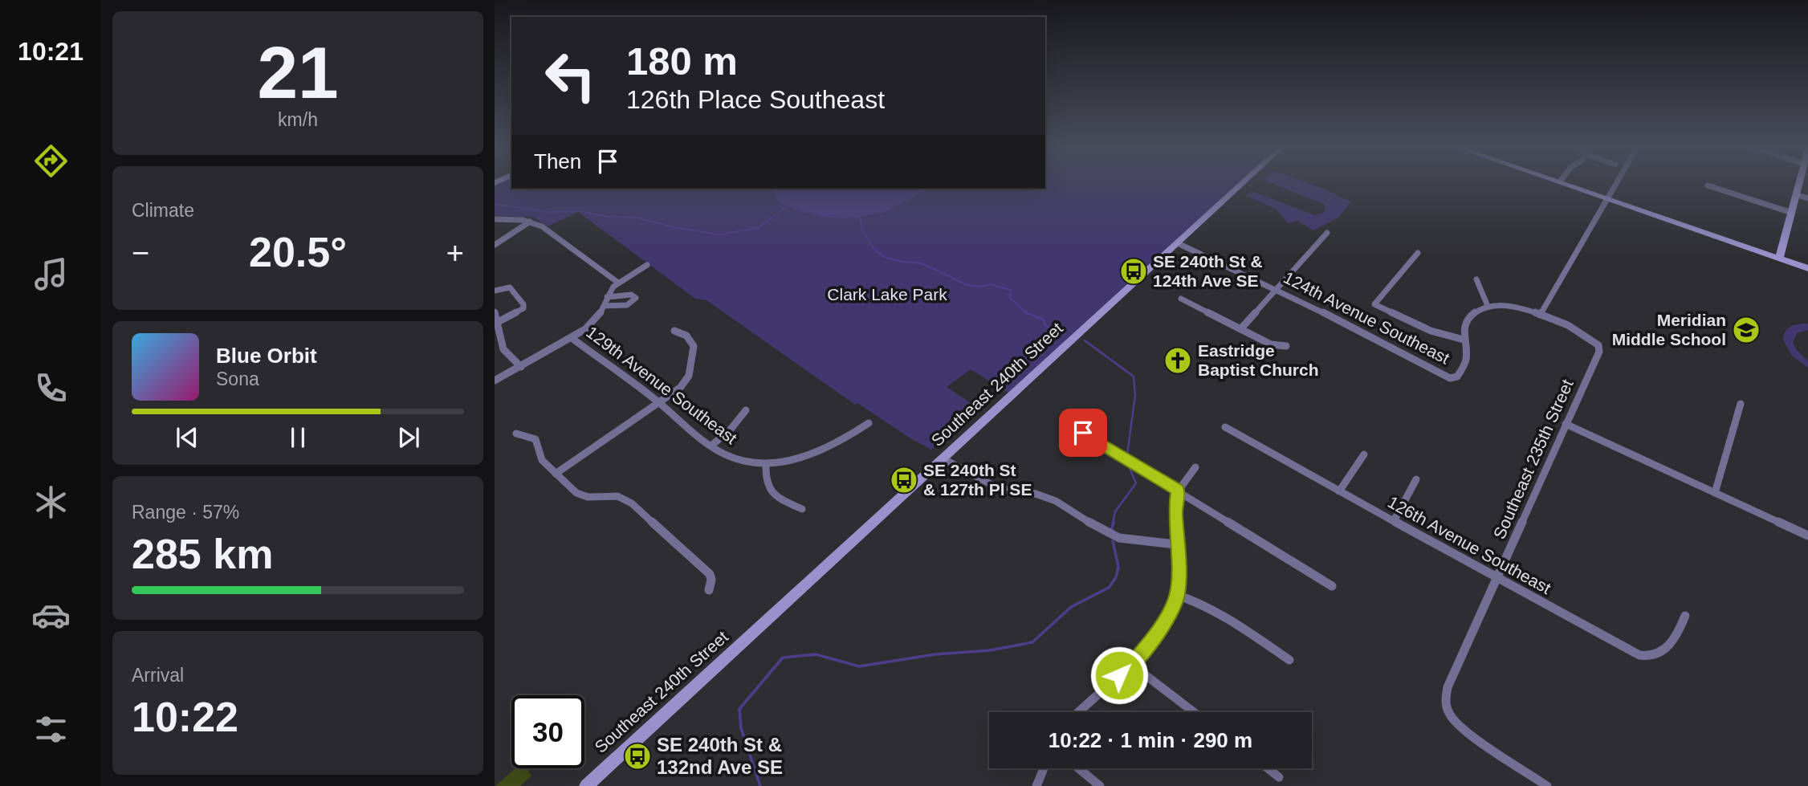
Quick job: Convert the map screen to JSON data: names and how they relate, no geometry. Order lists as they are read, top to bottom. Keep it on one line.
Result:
{"streets":{"main road":["Southeast 240th Street"],"street":["124th Avenue Southeast","129th Avenue Southeast","Southeast 235th Street","126th Avenue Southeast"]},"crossings":[["124th Avenue Southeast","Southeast 240th Street"],["Southeast 235th Street","126th Avenue Southeast"]],"parks":["Clark Lake Park"],"places":{"bus stop":["SE 240th St & 124th Ave SE","SE 240th St & 127th Pl SE","SE 240th St & 132nd Ave SE"],"school or university":["Meridian Middle School"],"church":["Eastridge Baptist Church"]},"page":{"tabs":"10:21","tile":[["21","km/h"],"Climate",["Range · 57%","285 km"],["Arrival","10:22"]],"turn":["180 m","126th Place Southeast"],"then":"Then","heat":["−","20.5°","+"],"song":["Blue Orbit","Sona"],"limit":"30","trip":"10:22 · 1 min · 290 m"}}
